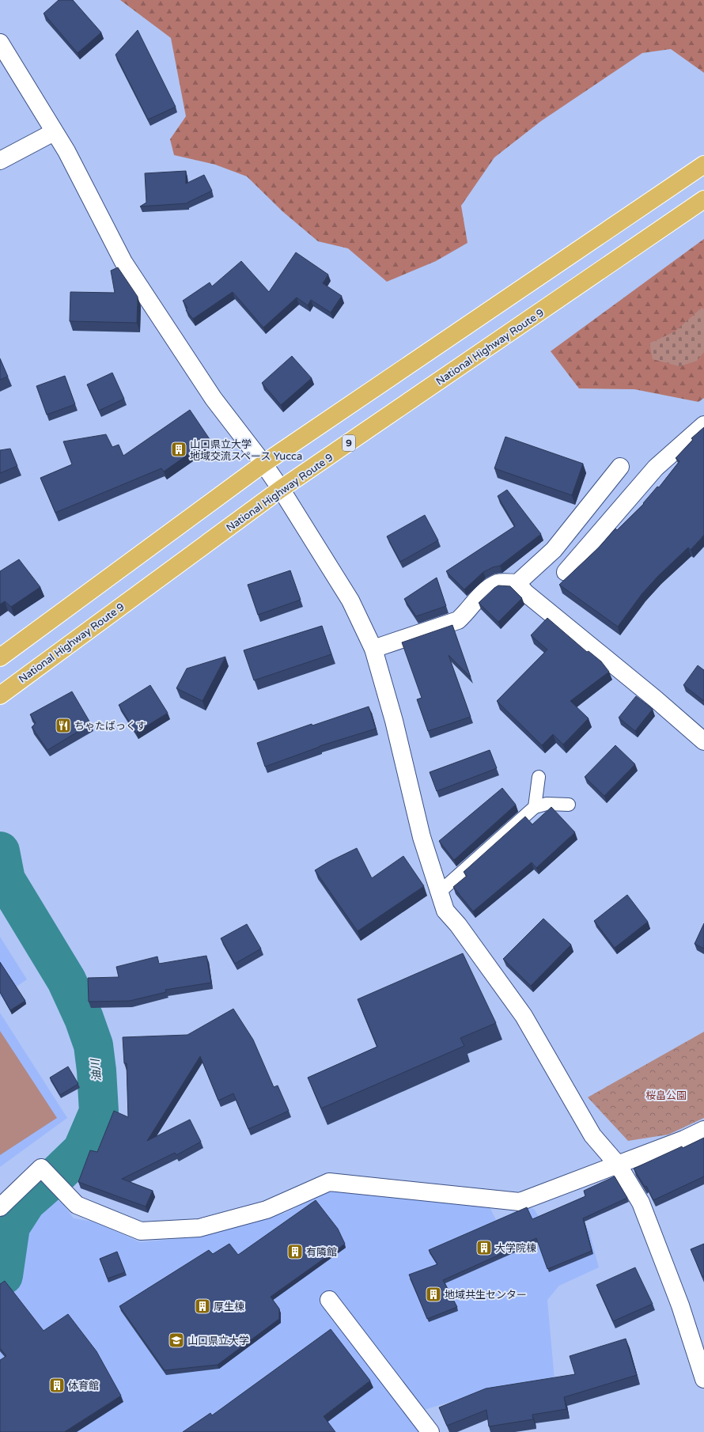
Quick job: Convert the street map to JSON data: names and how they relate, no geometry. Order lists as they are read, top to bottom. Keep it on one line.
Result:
{"streets":{"highway":["National Highway Route 9","9"]},"water":["油川"],"parks":["桜畠公園"],"places":{"building":["山口県立大学 地域交流スペース Yucca","大学院棟","有隣館","地域共生センター","厚生棟","体育館"],"restaurant":["ちゃたばっくす"],"school or university":["山口県立大学"]}}
